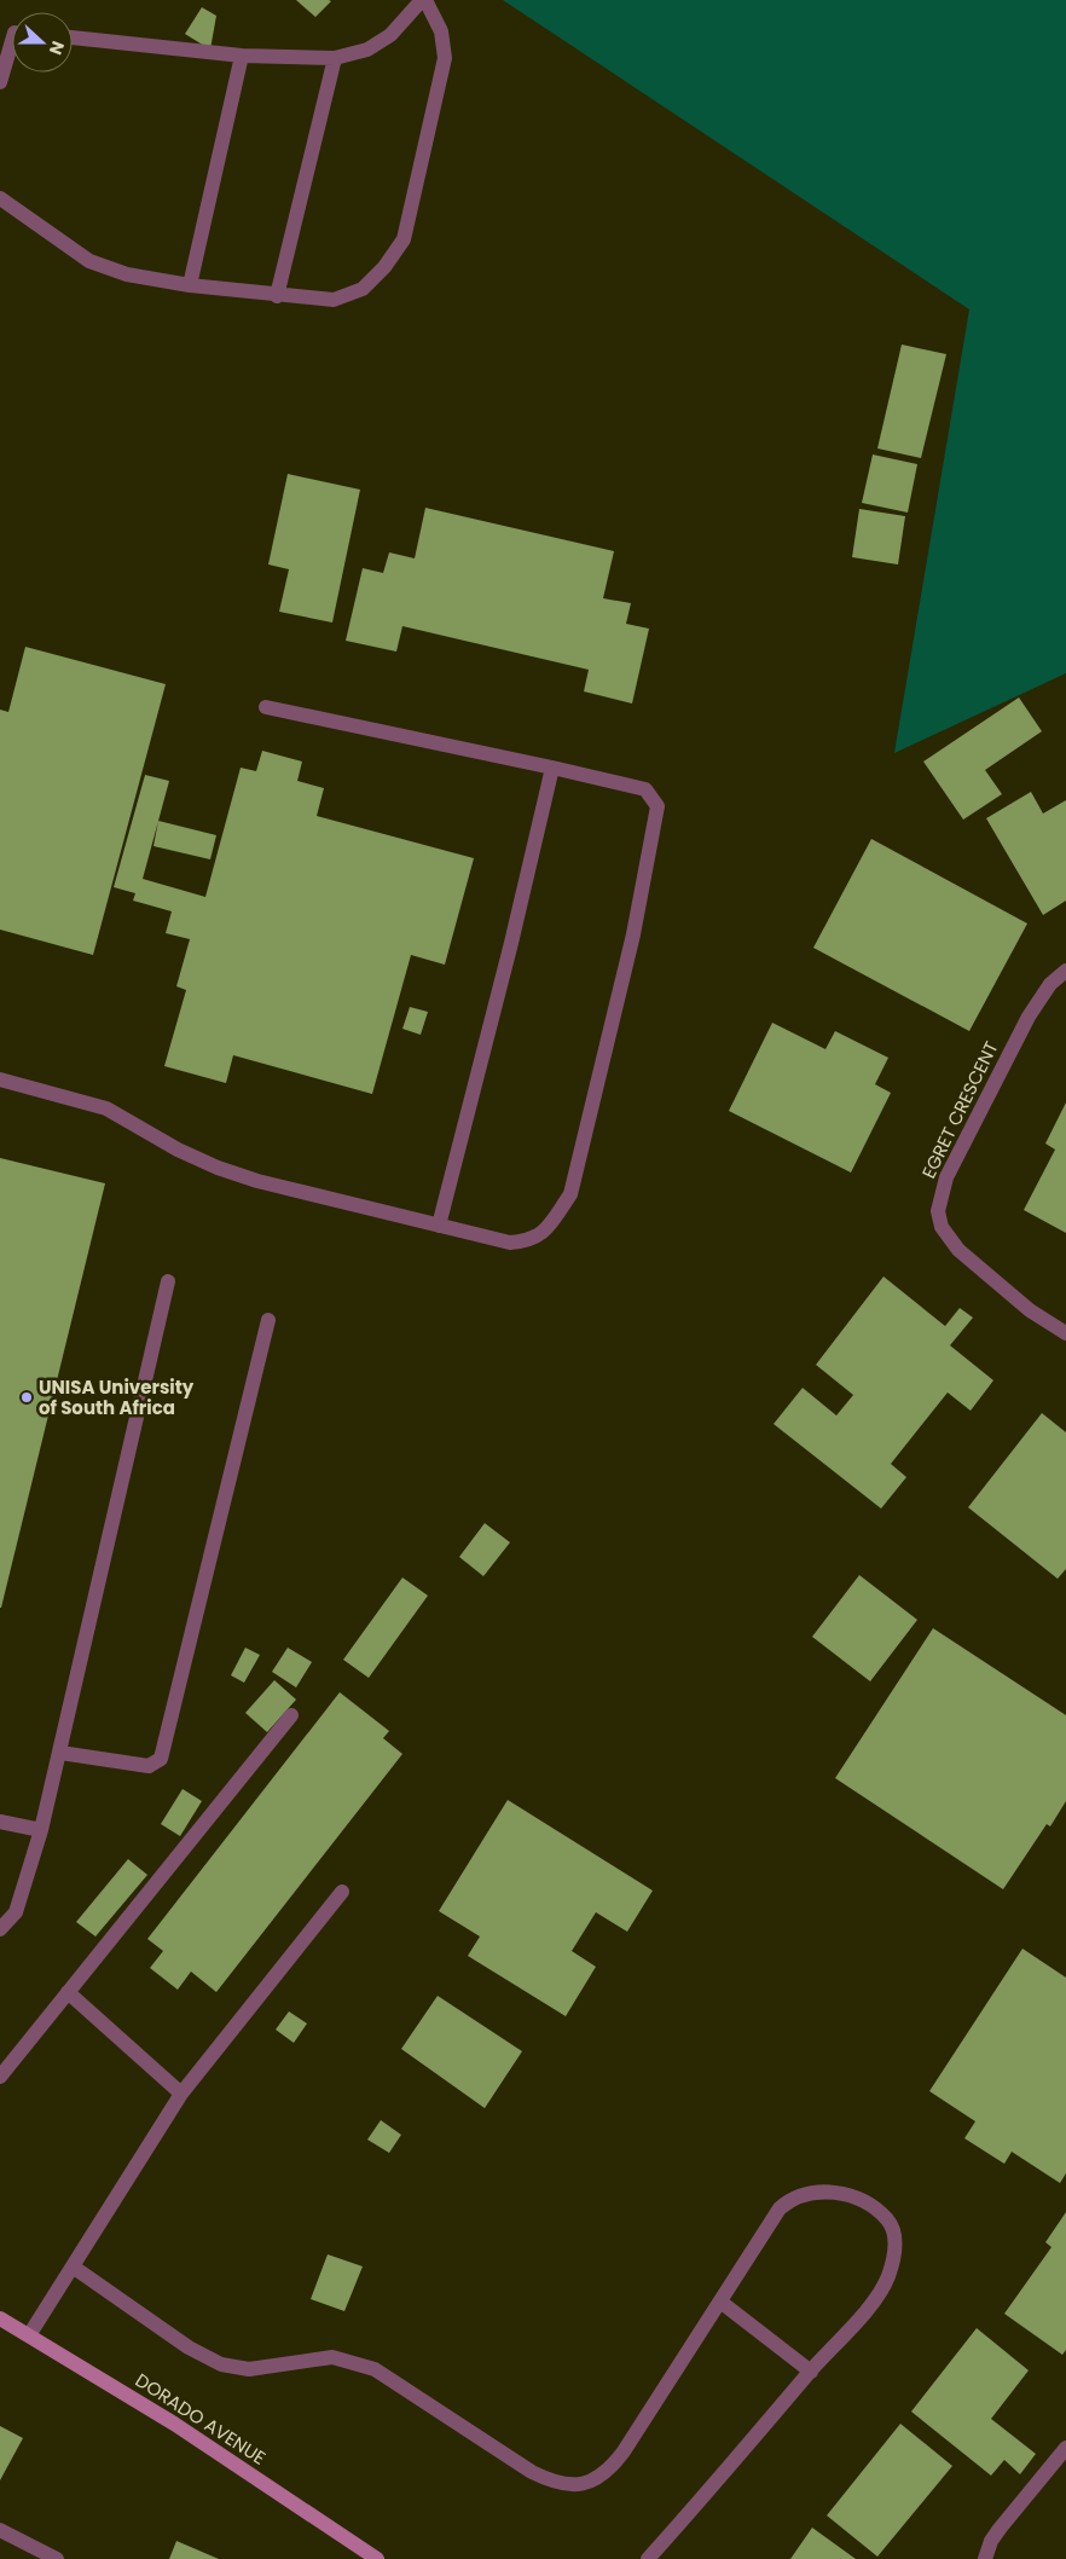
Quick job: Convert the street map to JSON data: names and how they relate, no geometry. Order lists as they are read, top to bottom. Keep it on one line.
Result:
{"streets":{"street":["EGRET CRESCENT","DORADO AVENUE"]},"places":["UNISA University of South Africa"],"north":"right"}
